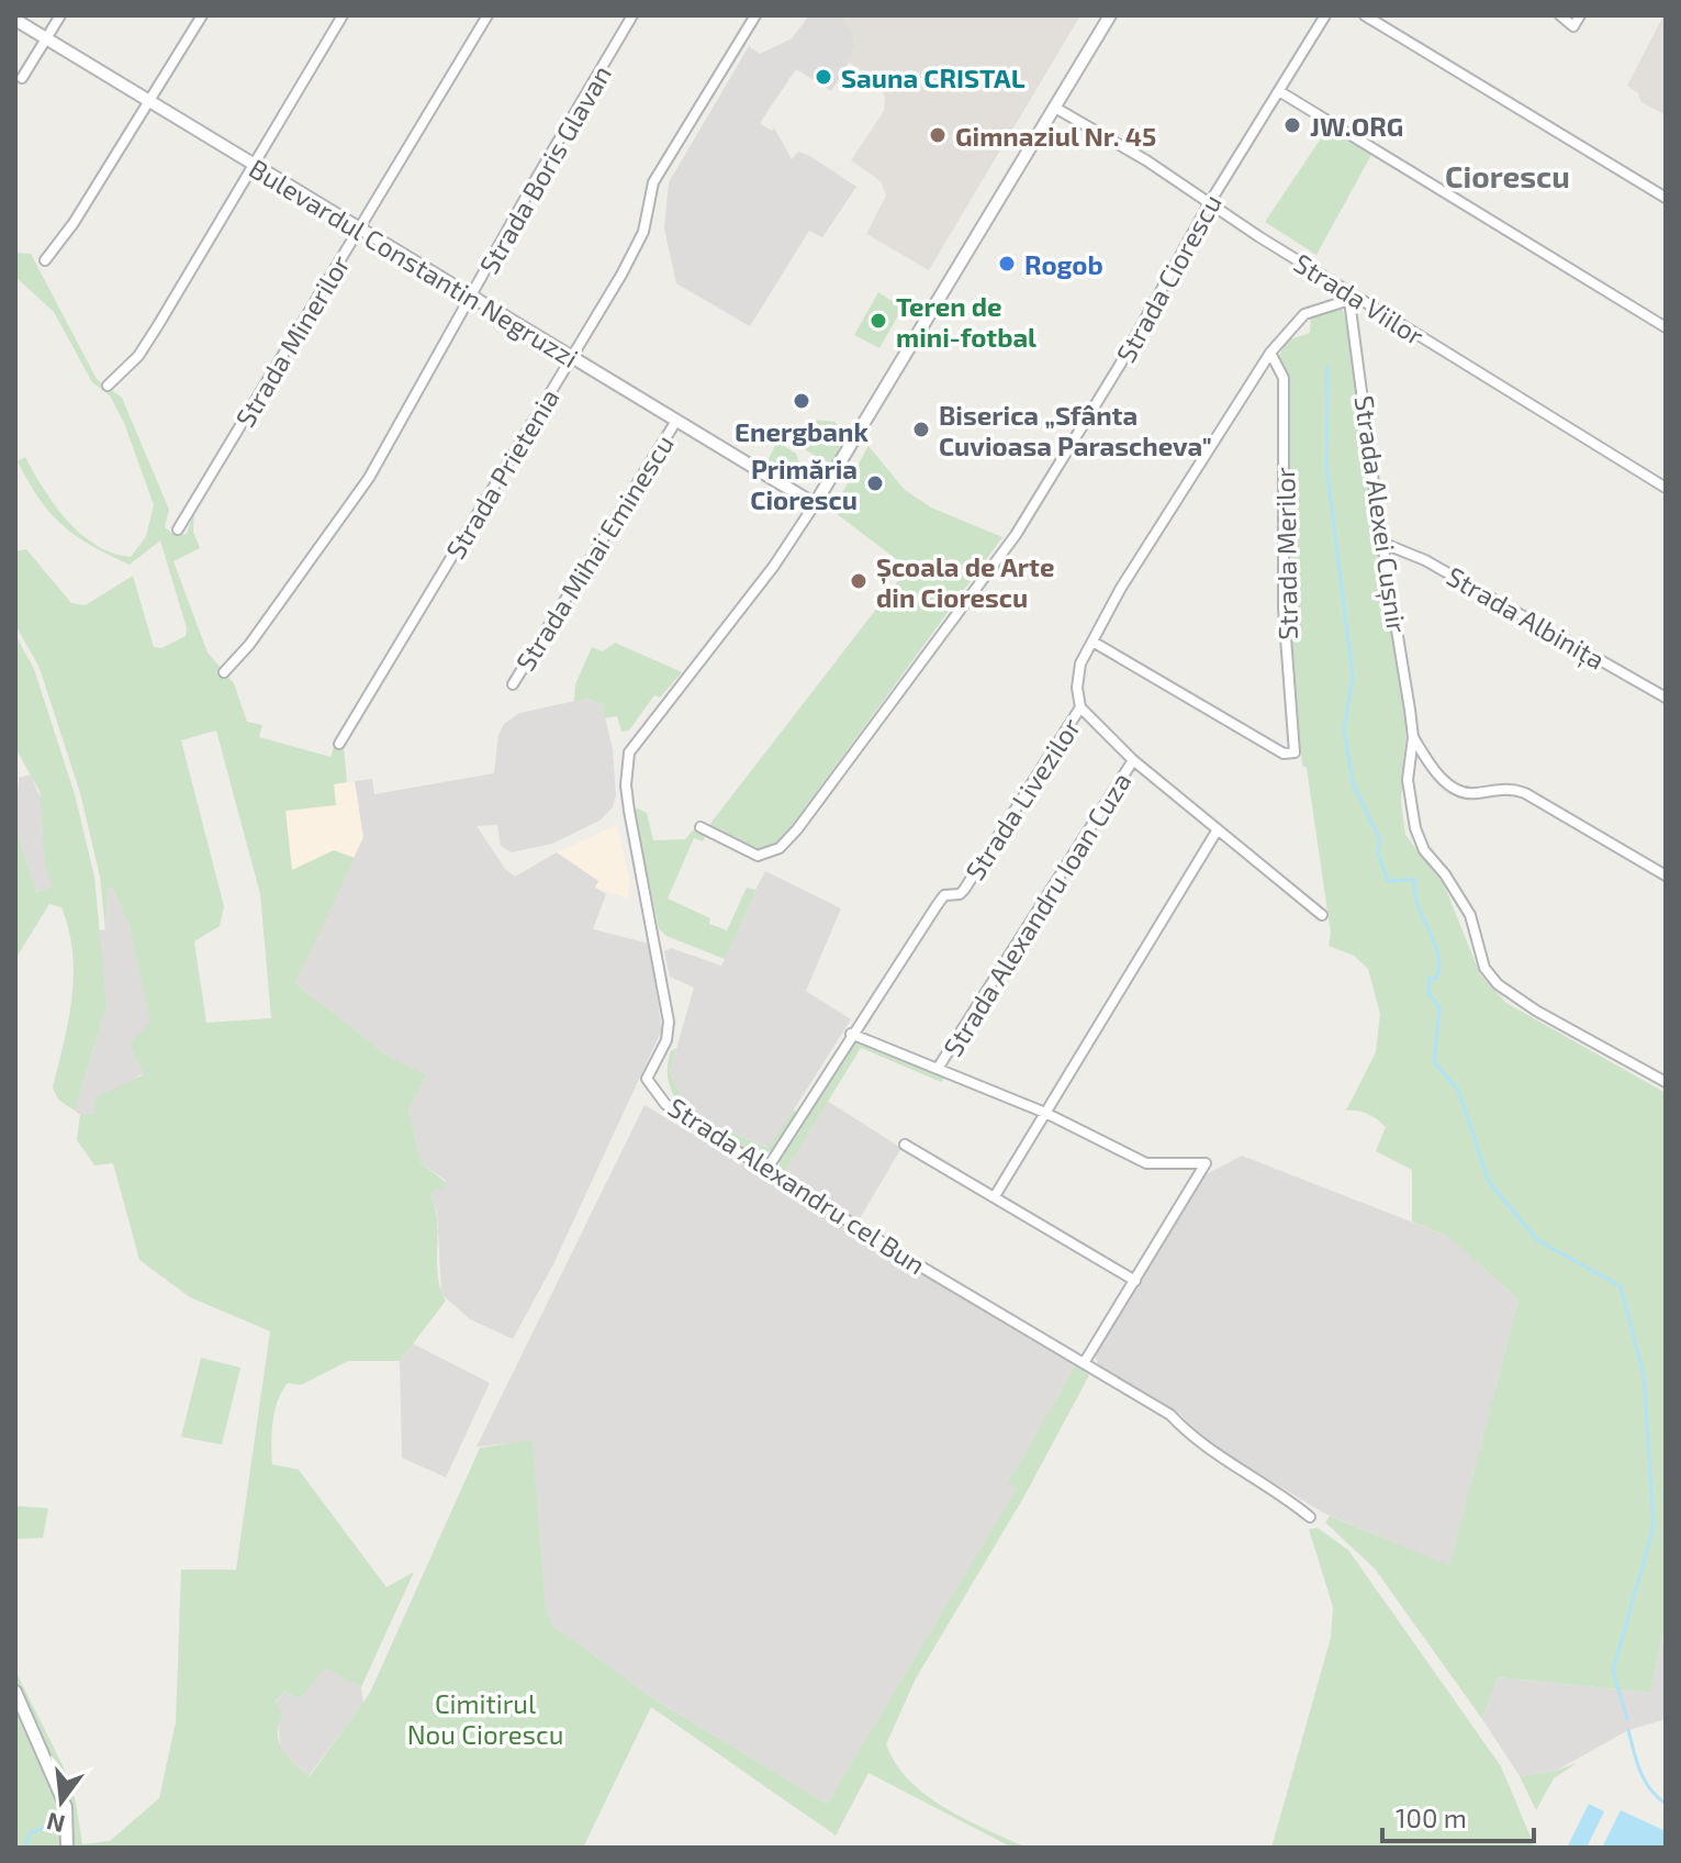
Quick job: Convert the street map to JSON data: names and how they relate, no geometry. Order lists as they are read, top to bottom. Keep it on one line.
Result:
{"streets":{"street":["Strada Boris Glavan","Bulevardul Constantin Negruzzi","Strada Ciorescu","Strada Viilor","Strada Minerilor","Strada Prietenia","Strada Alexei Cușnir","Strada Mihai Eminescu","Strada Merilor","Strada Albinița","Strada Livezilor","Strada Alexandru Ioan Cuza","Strada Alexandru cel Bun"]},"crossings":[["Strada Boris Glavan","Bulevardul Constantin Negruzzi"],["Bulevardul Constantin Negruzzi","Strada Minerilor"],["Bulevardul Constantin Negruzzi","Strada Prietenia"],["Bulevardul Constantin Negruzzi","Strada Mihai Eminescu"],["Bulevardul Constantin Negruzzi","Strada Alexandru cel Bun"],["Strada Ciorescu","Strada Viilor"],["Strada Viilor","Strada Alexei Cușnir"],["Strada Viilor","Strada Livezilor"],["Strada Viilor","Strada Alexandru cel Bun"],["Strada Alexei Cușnir","Strada Albinița"],["Strada Alexei Cușnir","Strada Livezilor"],["Strada Merilor","Strada Livezilor"],["Strada Livezilor","Strada Alexandru cel Bun"]],"districts":["Ciorescu"],"parks":["Cimitirul Nou Ciorescu"],"places":["Sauna CRISTAL","JW.ORG","Gimnaziul Nr. 45","Rogob","Teren de mini-fotbal","Energbank","Biserica „Sfânta Cuvioasa Parascheva\"","Primăria Ciorescu","Școala de Arte din Ciorescu"],"scale_bar":"100 m","north":"bottom"}
